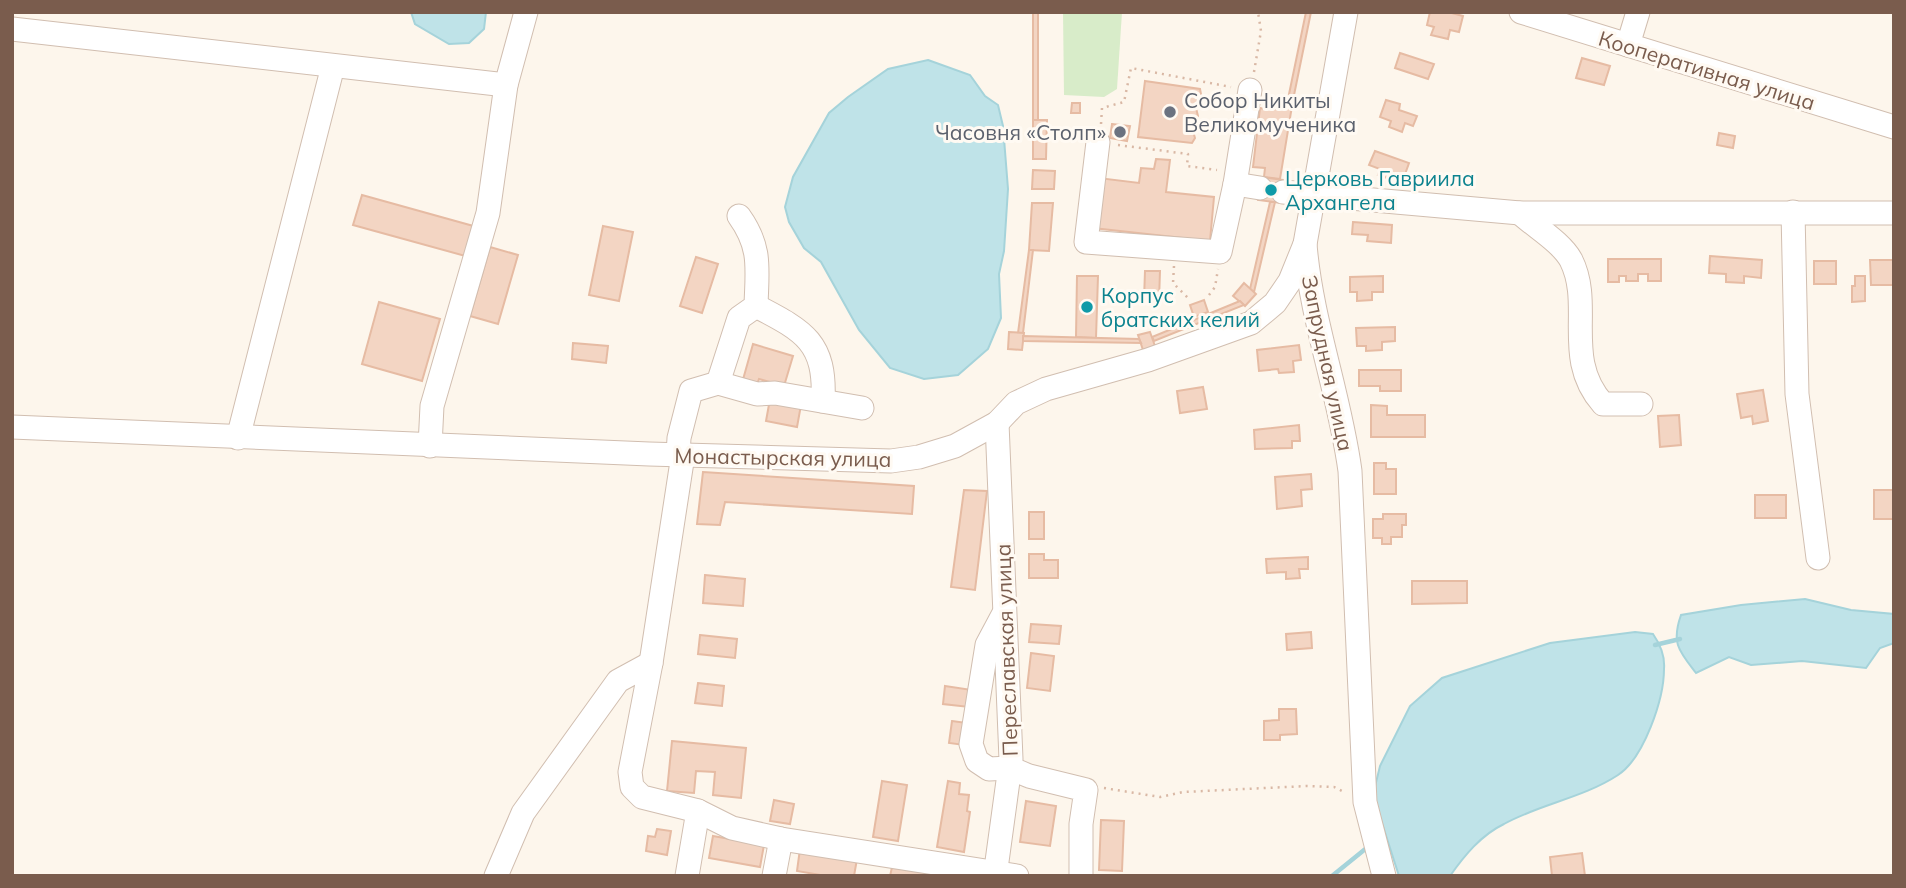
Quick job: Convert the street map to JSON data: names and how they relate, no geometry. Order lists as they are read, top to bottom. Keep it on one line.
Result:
{"streets":{"street":["Кооперативная улица","Запрудная улица","Монастырская улица","Переславская улица"]},"crossings":[["Запрудная улица","Монастырская улица"],["Монастырская улица","Переславская улица"]],"places":["Собор Никиты Великомученика","Часовня «Столп»","Церковь Гавриила Архангела","Корпус братских келий"]}
